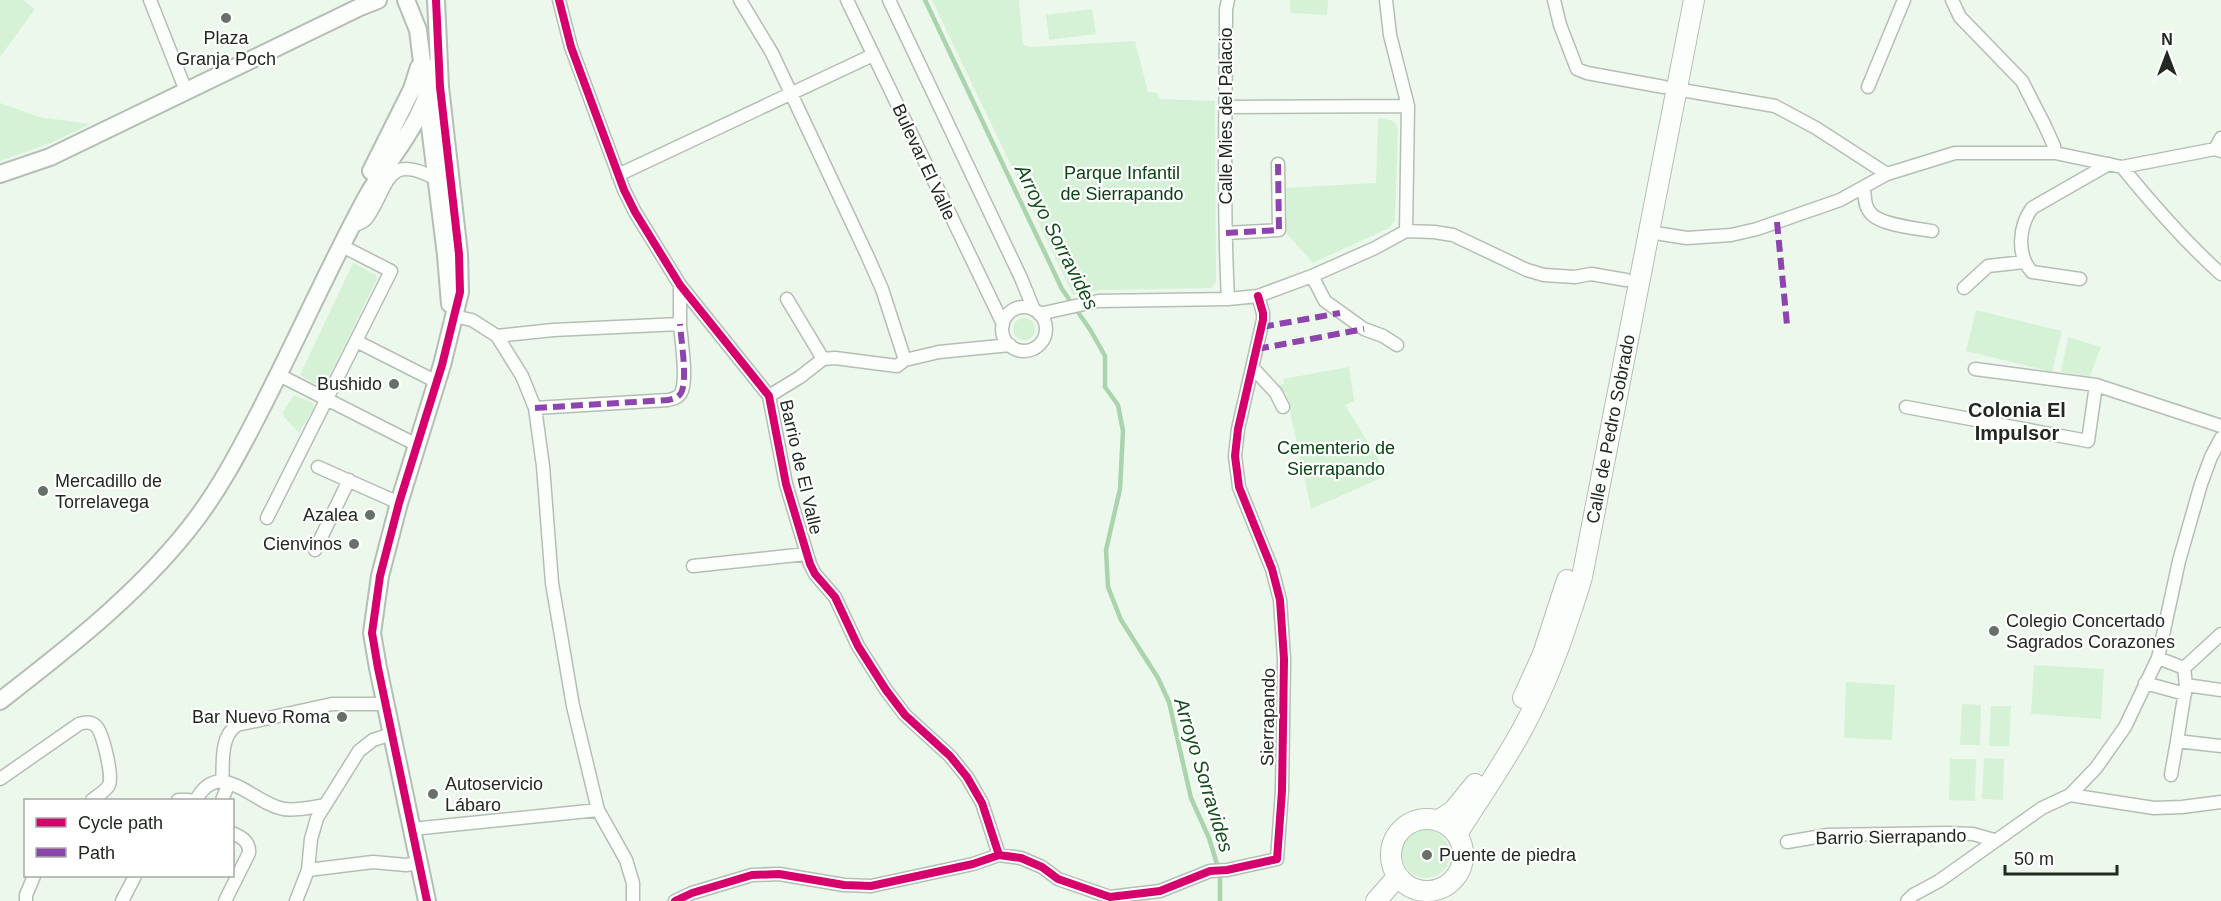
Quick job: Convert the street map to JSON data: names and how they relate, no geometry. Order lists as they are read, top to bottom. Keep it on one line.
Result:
{"streets":{"main road":["Calle de Pedro Sobrado"],"street":["Calle Mies del Palacio","Bulevar El Valle","Barrio de El Valle","Sierrapando","Barrio Sierrapando"]},"crossings":[["Barrio de El Valle","Sierrapando"]],"districts":["Colonia El Impulsor"],"water":["Arroyo Sorravides"],"parks":["Parque Infantil de Sierrapando","Cementerio de Sierrapando"],"places":["Plaza Granja Poch","Bushido","Mercadillo de Torrelavega","Azalea","Cienvinos","Colegio Concertado Sagrados Corazones","Bar Nuevo Roma","Autoservicio Lábaro","Puente de piedra"],"legend":["Cycle path","Path"],"scale_bar":"50 m","north":"top"}
